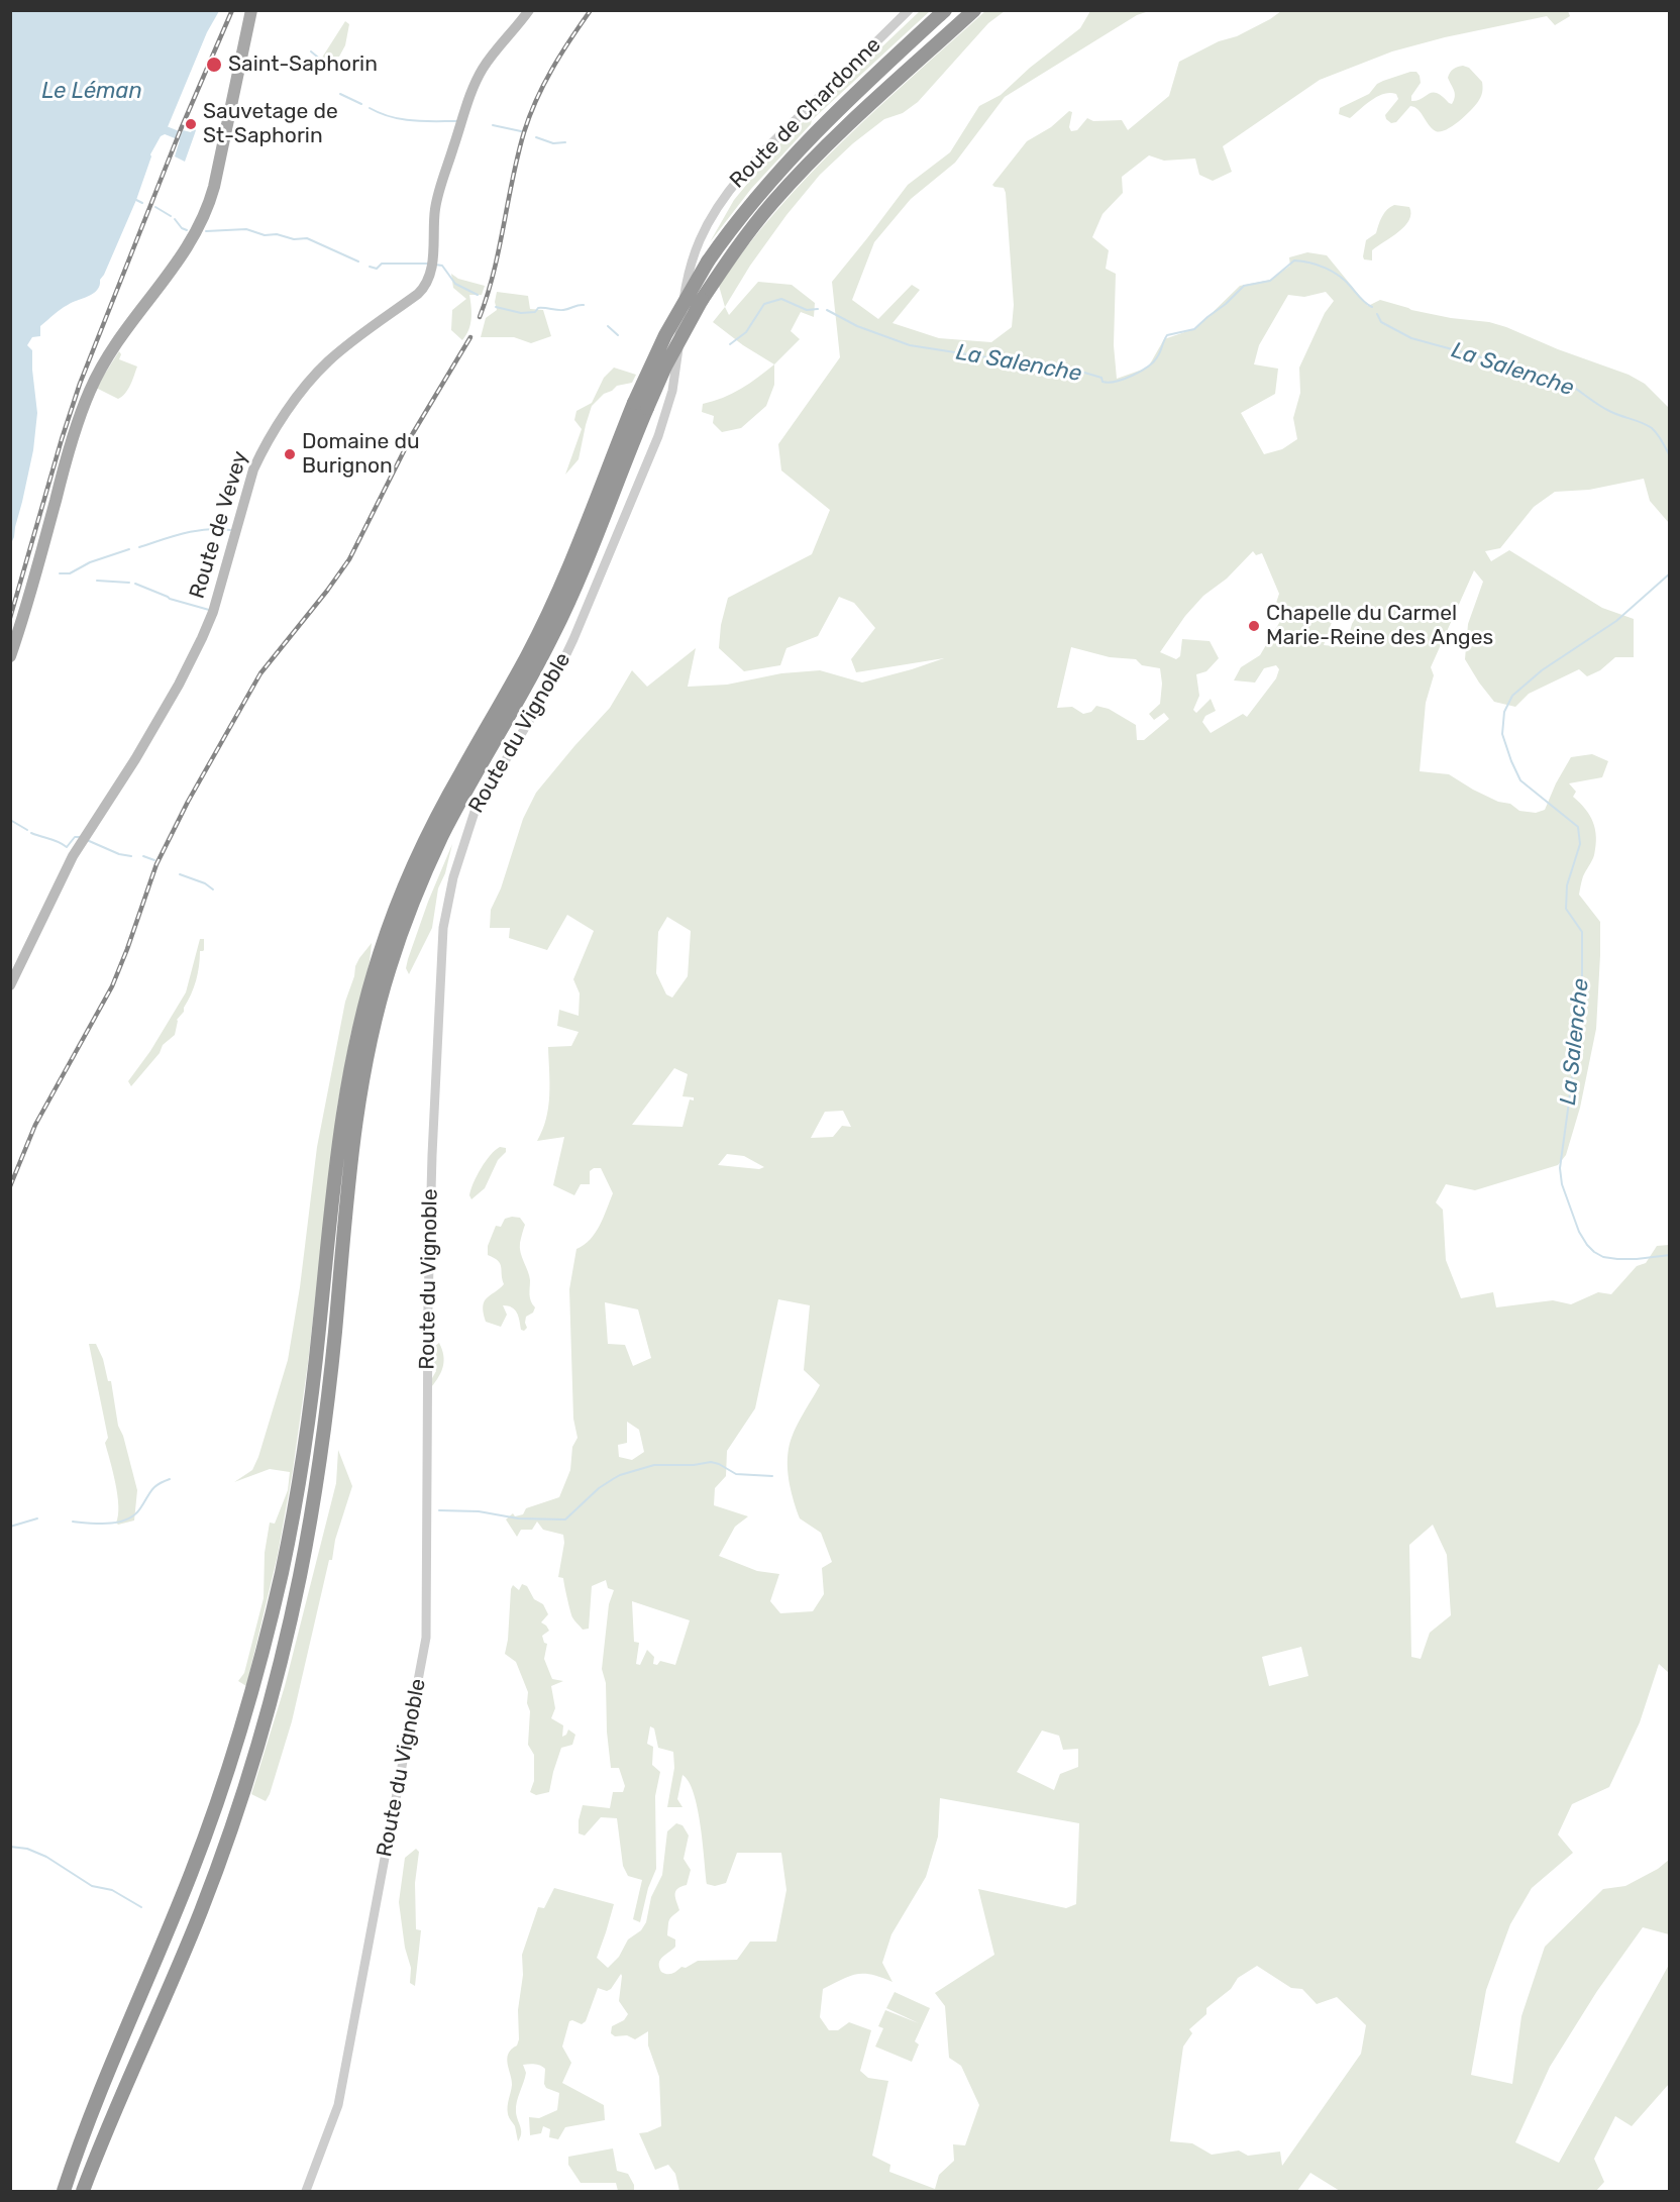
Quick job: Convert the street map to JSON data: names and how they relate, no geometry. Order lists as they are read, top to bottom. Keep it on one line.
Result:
{"streets":{"main road":["Route de Vevey"],"street":["Route de Chardonne","Route du Vignoble"]},"crossings":[["Route de Chardonne","Route du Vignoble"]],"water":["Le Léman","La Salenche"],"places":["Saint-Saphorin","Sauvetage de St-Saphorin","Domaine du Burignon","Chapelle du Carmel Marie-Reine des Anges"]}
